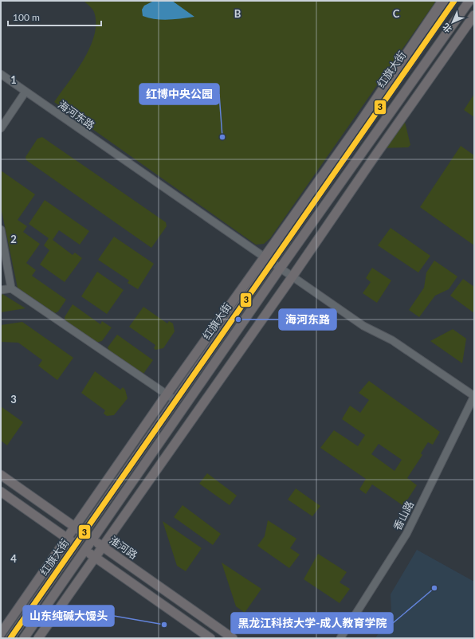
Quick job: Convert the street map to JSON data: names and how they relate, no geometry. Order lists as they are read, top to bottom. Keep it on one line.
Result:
{"streets":{"main road":["红旗大街","淮河路"],"street":["海河东路","香山路"]},"crossings":[["红旗大街","海河东路"],["红旗大街","淮河路"],["海河东路","香山路"]],"places":["红博中央公园","海河东路","黑龙江科技大学-成人教育学院","山东纯碱大馒头"],"lines":["transit line 3"],"scale_bar":"100 m","north":"bottom left","grid":{"columns":["B","C"],"rows":["1","2","3","4"]}}
